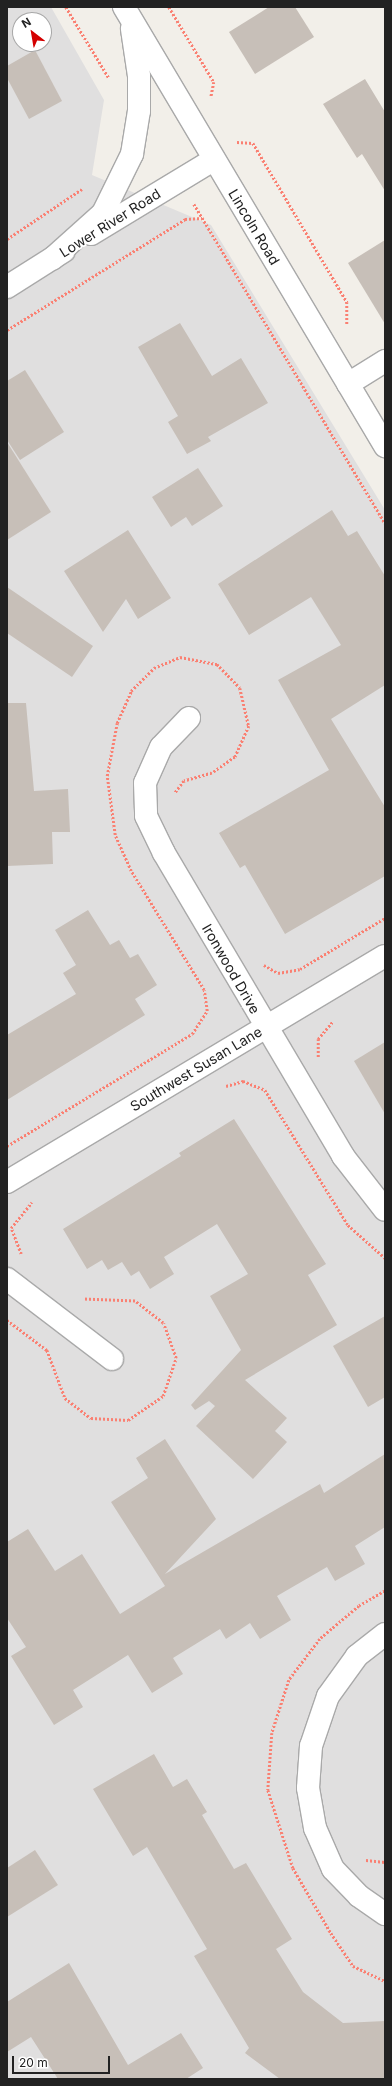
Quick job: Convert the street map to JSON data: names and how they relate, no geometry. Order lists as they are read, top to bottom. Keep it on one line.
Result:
{"streets":{"street":["Lower River Road","Lincoln Road","Ironwood Drive","Southwest Susan Lane"]},"crossings":[["Lower River Road","Lincoln Road"],["Ironwood Drive","Southwest Susan Lane"]],"scale_bar":"20 m","north":"top left"}
